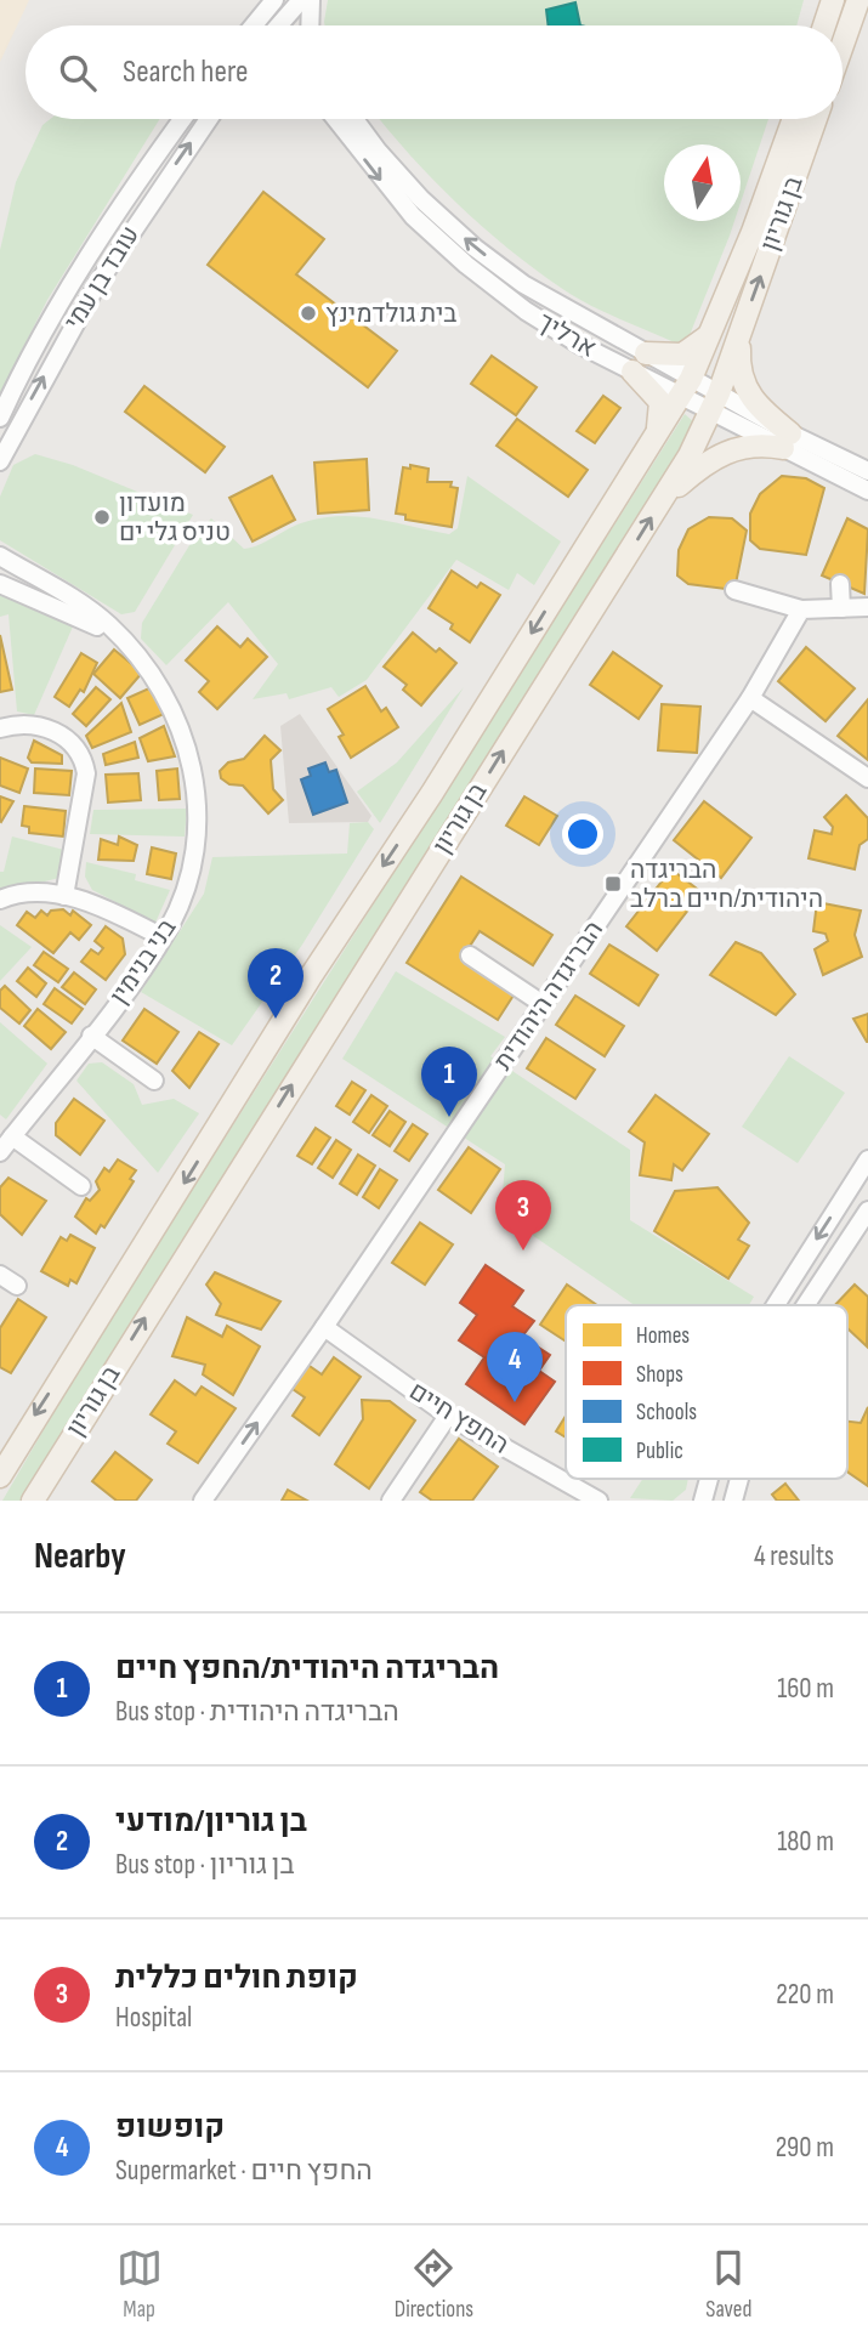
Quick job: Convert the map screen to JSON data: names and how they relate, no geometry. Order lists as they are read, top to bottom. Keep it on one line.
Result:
{"streets":{"main road":["בן גוריון"],"street":["עובד בן עמי","ארליך","בני בנימין","הבריגדה היהודית","החפץ חיים"]},"crossings":[["בן גוריון","ארליך"],["הבריגדה היהודית","החפץ חיים"]],"places":{"other":["בית גולדמינץ","מועדון טניס גלי ים"],"transit":["הבריגדה היהודית/חיים ברלב"]},"legend":["Homes","Shops","Schools","Public"],"north":"top","page":{"search":"Search here","pins":["2","1","3","4"],"heading":["Nearby","4 results"],"list":[{"mark":"1","name":"הבריגדה היהודית/החפץ חיים","note":"Bus stop · הבריגדה היהודית","value":"160 m"},{"mark":"2","name":"בן גוריון/מודעי","note":"Bus stop · בן גוריון","value":"180 m"},{"mark":"3","name":"קופת חולים כללית","note":"Hospital","value":"220 m"},{"mark":"4","name":"קופשופ","note":"Supermarket · החפץ חיים","value":"290 m"}],"nav":["Map","Directions","Saved"]}}
